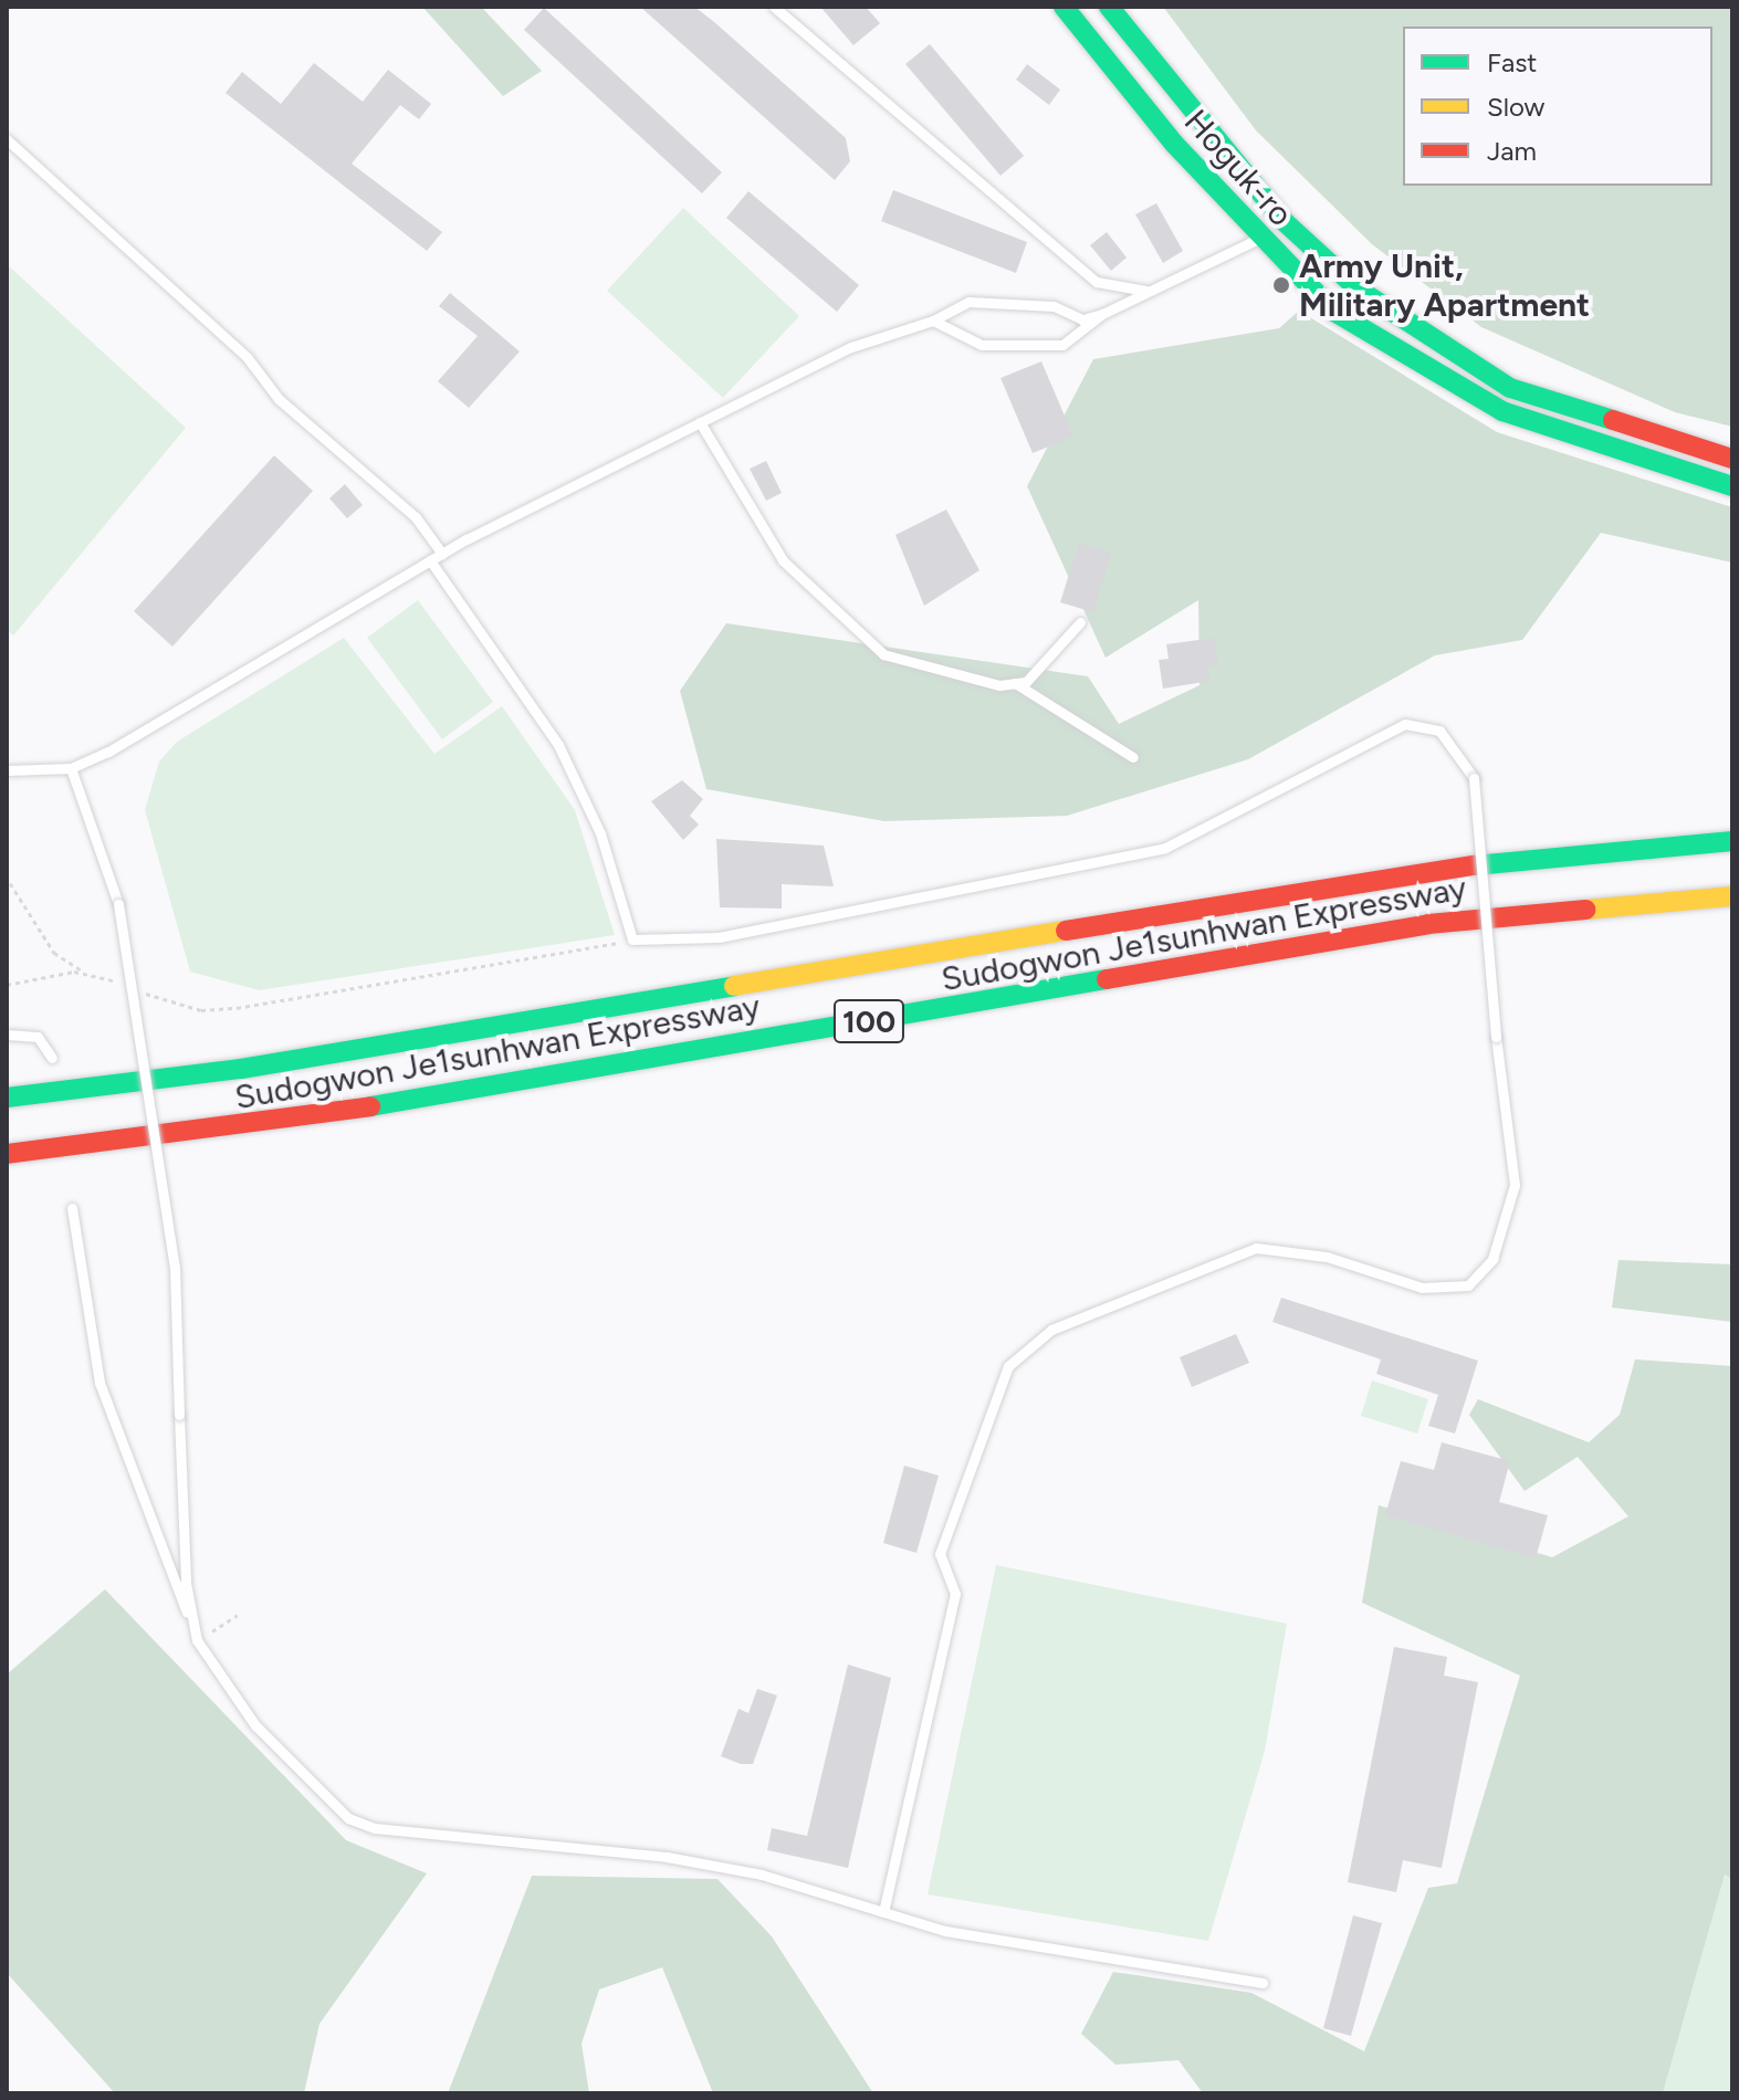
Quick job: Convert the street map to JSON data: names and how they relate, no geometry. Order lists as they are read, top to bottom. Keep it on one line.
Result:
{"streets":{"main road":["Hoguk-ro","Sudogwon Je1sunhwan Expressway","100"]},"places":["Army Unit, Military Apartment"],"legend":["Fast","Slow","Jam"]}
